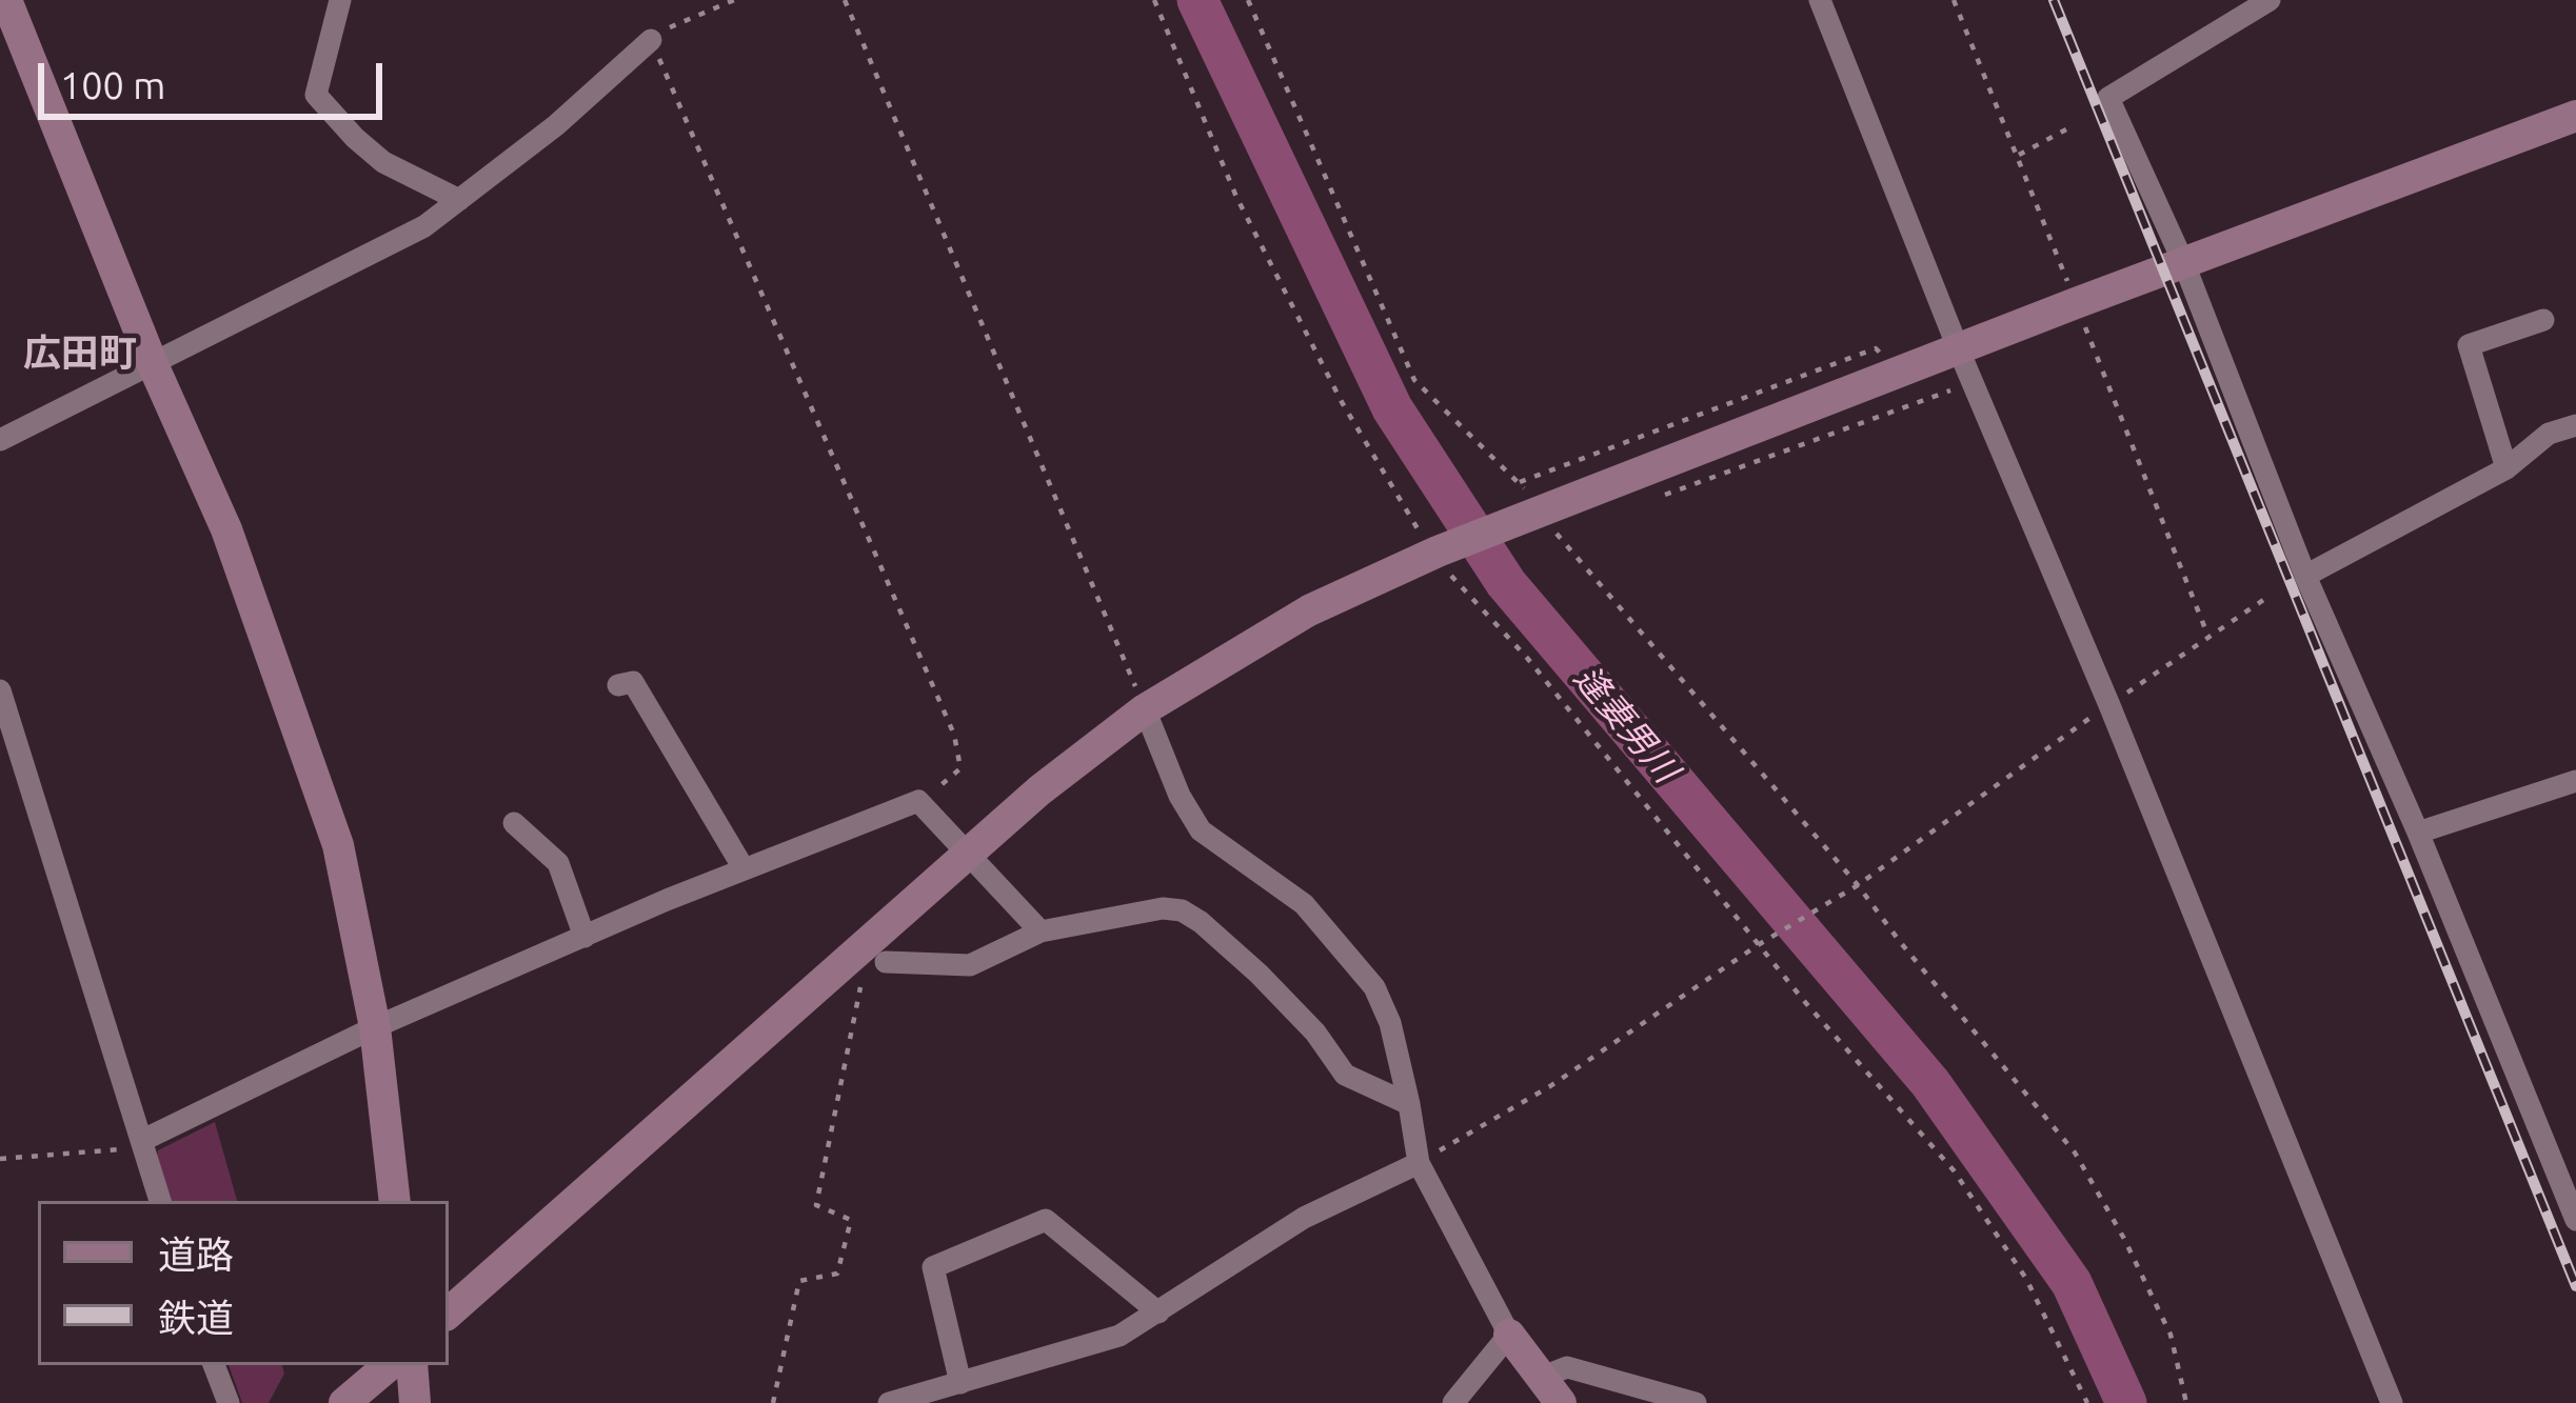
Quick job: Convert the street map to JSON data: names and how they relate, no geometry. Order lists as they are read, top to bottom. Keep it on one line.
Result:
{"districts":["広田町"],"water":["逢妻男川"],"legend":["道路","鉄道"],"scale_bar":"100 m"}
